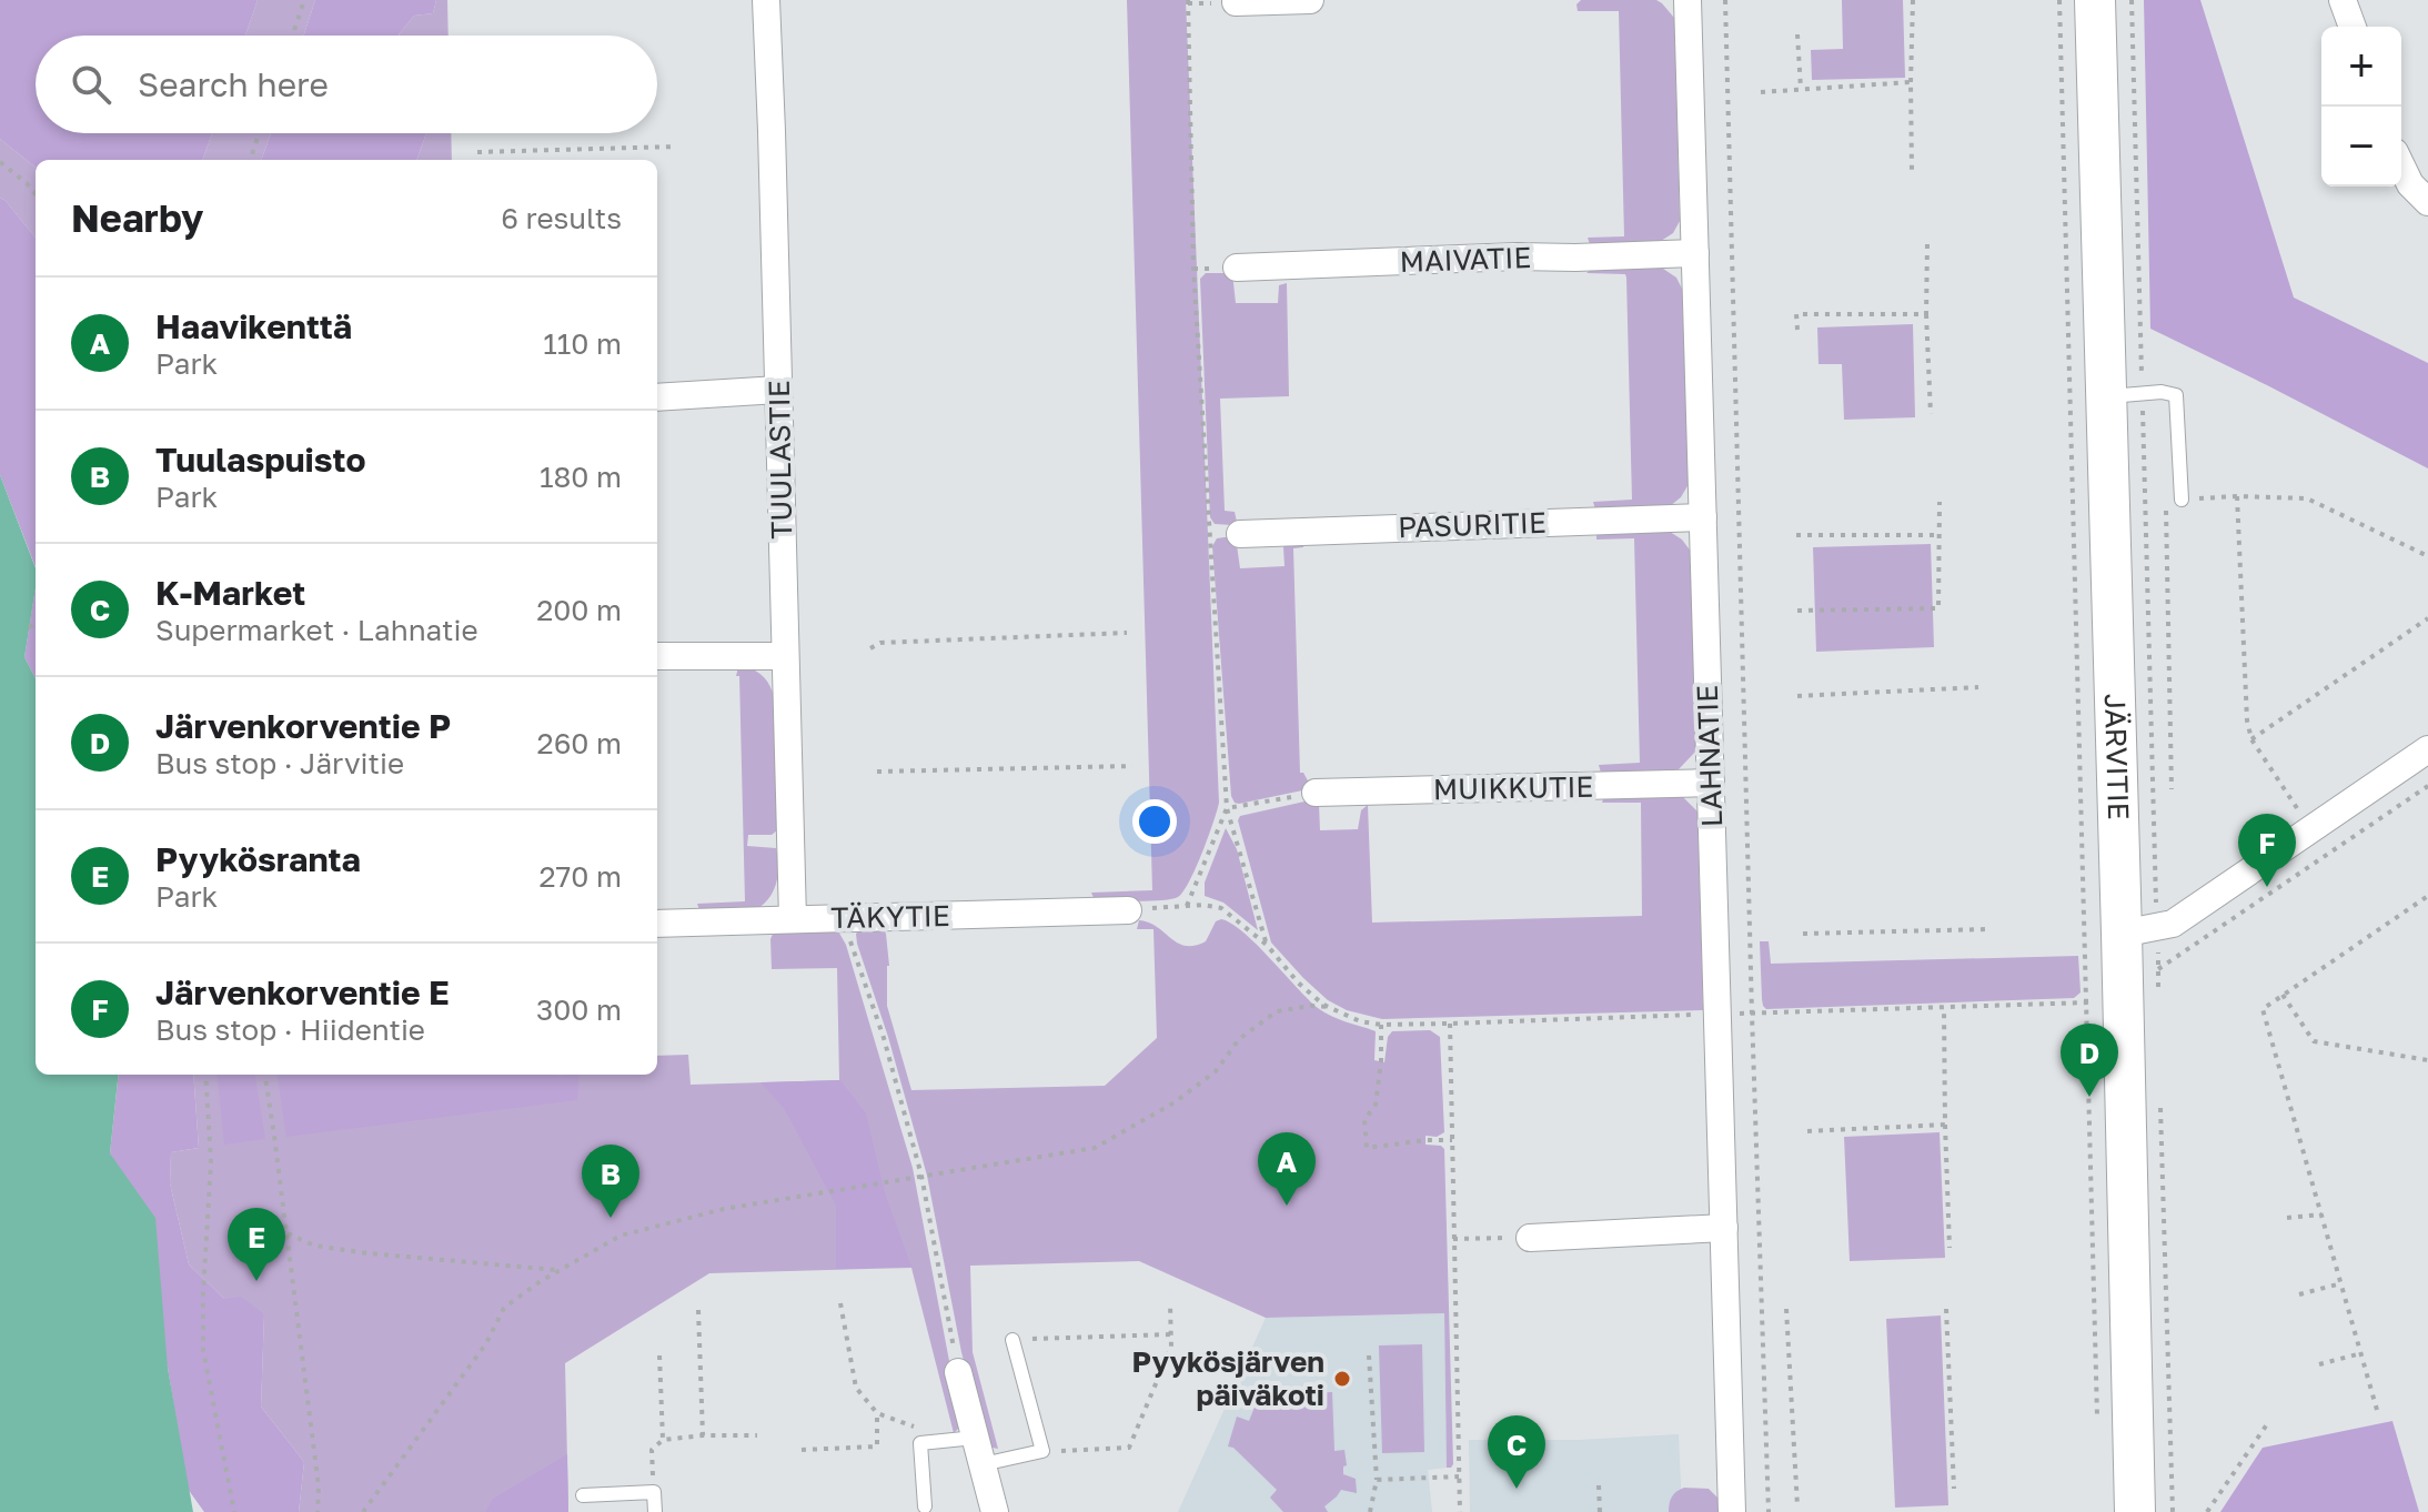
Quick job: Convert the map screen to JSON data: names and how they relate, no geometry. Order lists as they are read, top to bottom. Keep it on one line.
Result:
{"streets":{"street":["MAIVATIE","TUULASTIE","PASURITIE","LAHNATIE","JÄRVITIE","MUIKKUTIE","TÄKYTIE"]},"crossings":[["MAIVATIE","LAHNATIE"],["TUULASTIE","TÄKYTIE"],["PASURITIE","LAHNATIE"],["LAHNATIE","MUIKKUTIE"]],"places":["Pyykösjärven päiväkoti"],"page":{"map_buttons":["+","−"],"search":"Search here","heading":["Nearby","6 results"],"list":[{"mark":"A","name":"Haavikenttä","note":"Park","value":"110 m"},{"mark":"B","name":"Tuulaspuisto","note":"Park","value":"180 m"},{"mark":"C","name":"K-Market","note":"Supermarket · Lahnatie","value":"200 m"},{"mark":"D","name":"Järvenkorventie P","note":"Bus stop · Järvitie","value":"260 m"},{"mark":"E","name":"Pyykösranta","note":"Park","value":"270 m"},{"mark":"F","name":"Järvenkorventie E","note":"Bus stop · Hiidentie","value":"300 m"}],"pins":["F","D","A","B","E","C"]}}
